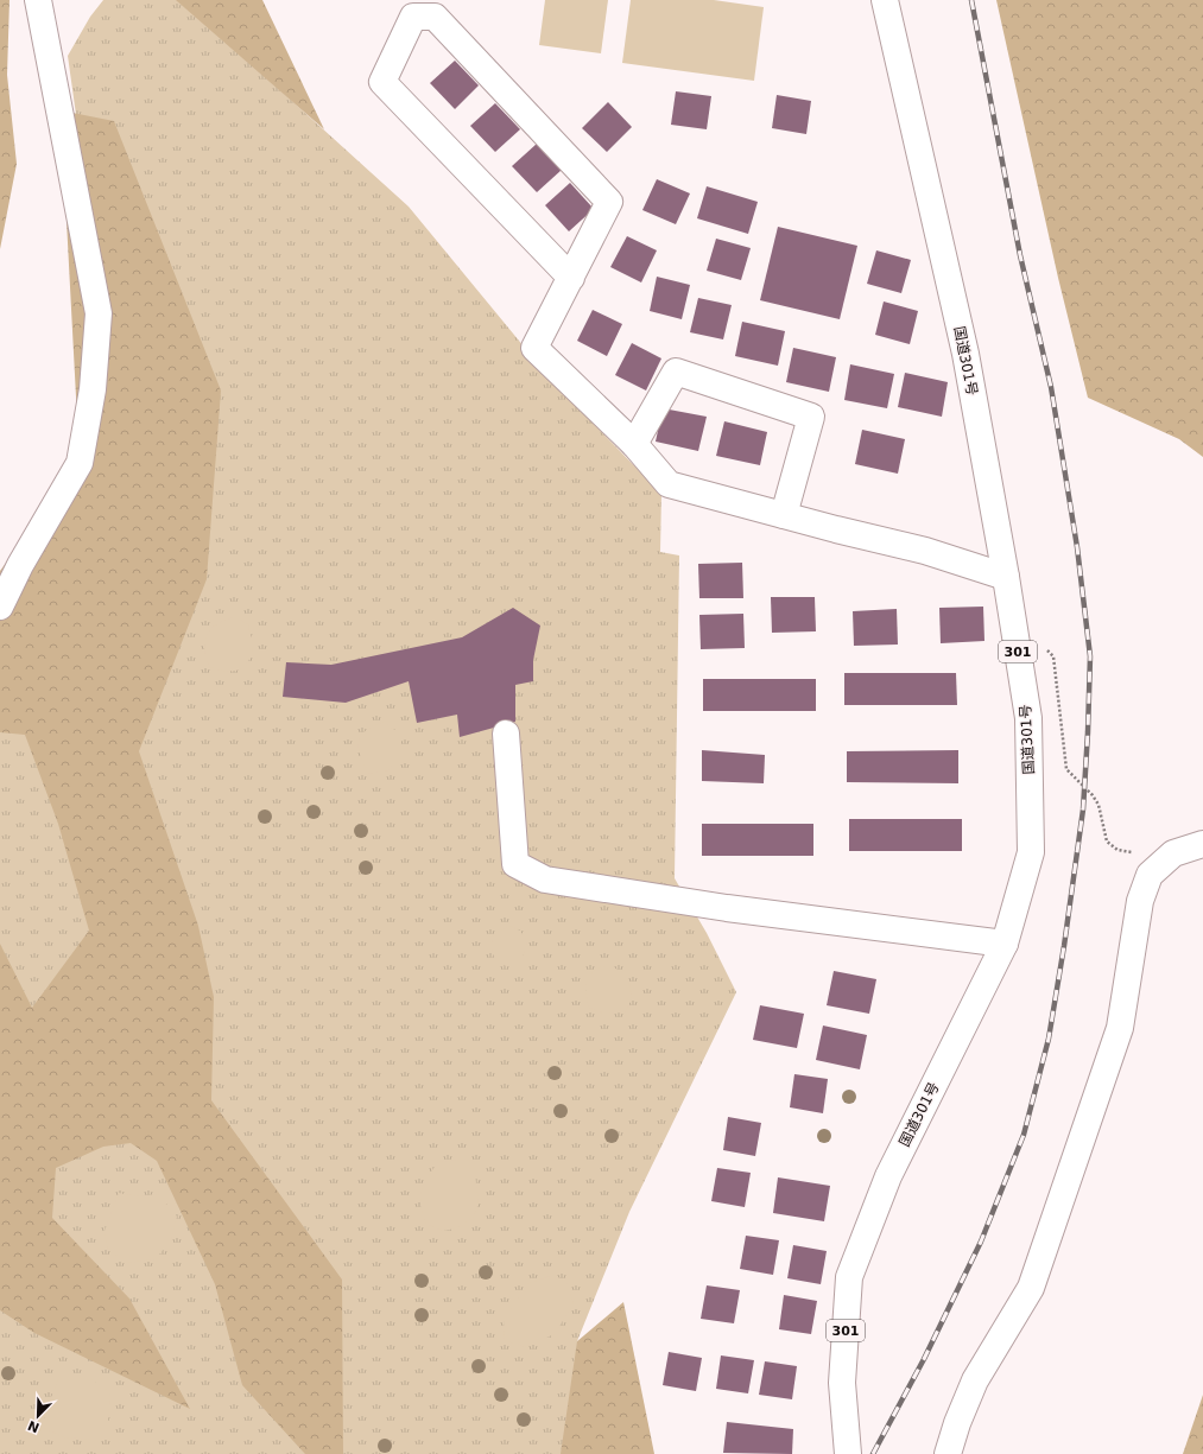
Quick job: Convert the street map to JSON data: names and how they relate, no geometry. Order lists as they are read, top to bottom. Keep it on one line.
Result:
{"streets":{"main road":["国道301号","301"]},"north":"bottom left"}
